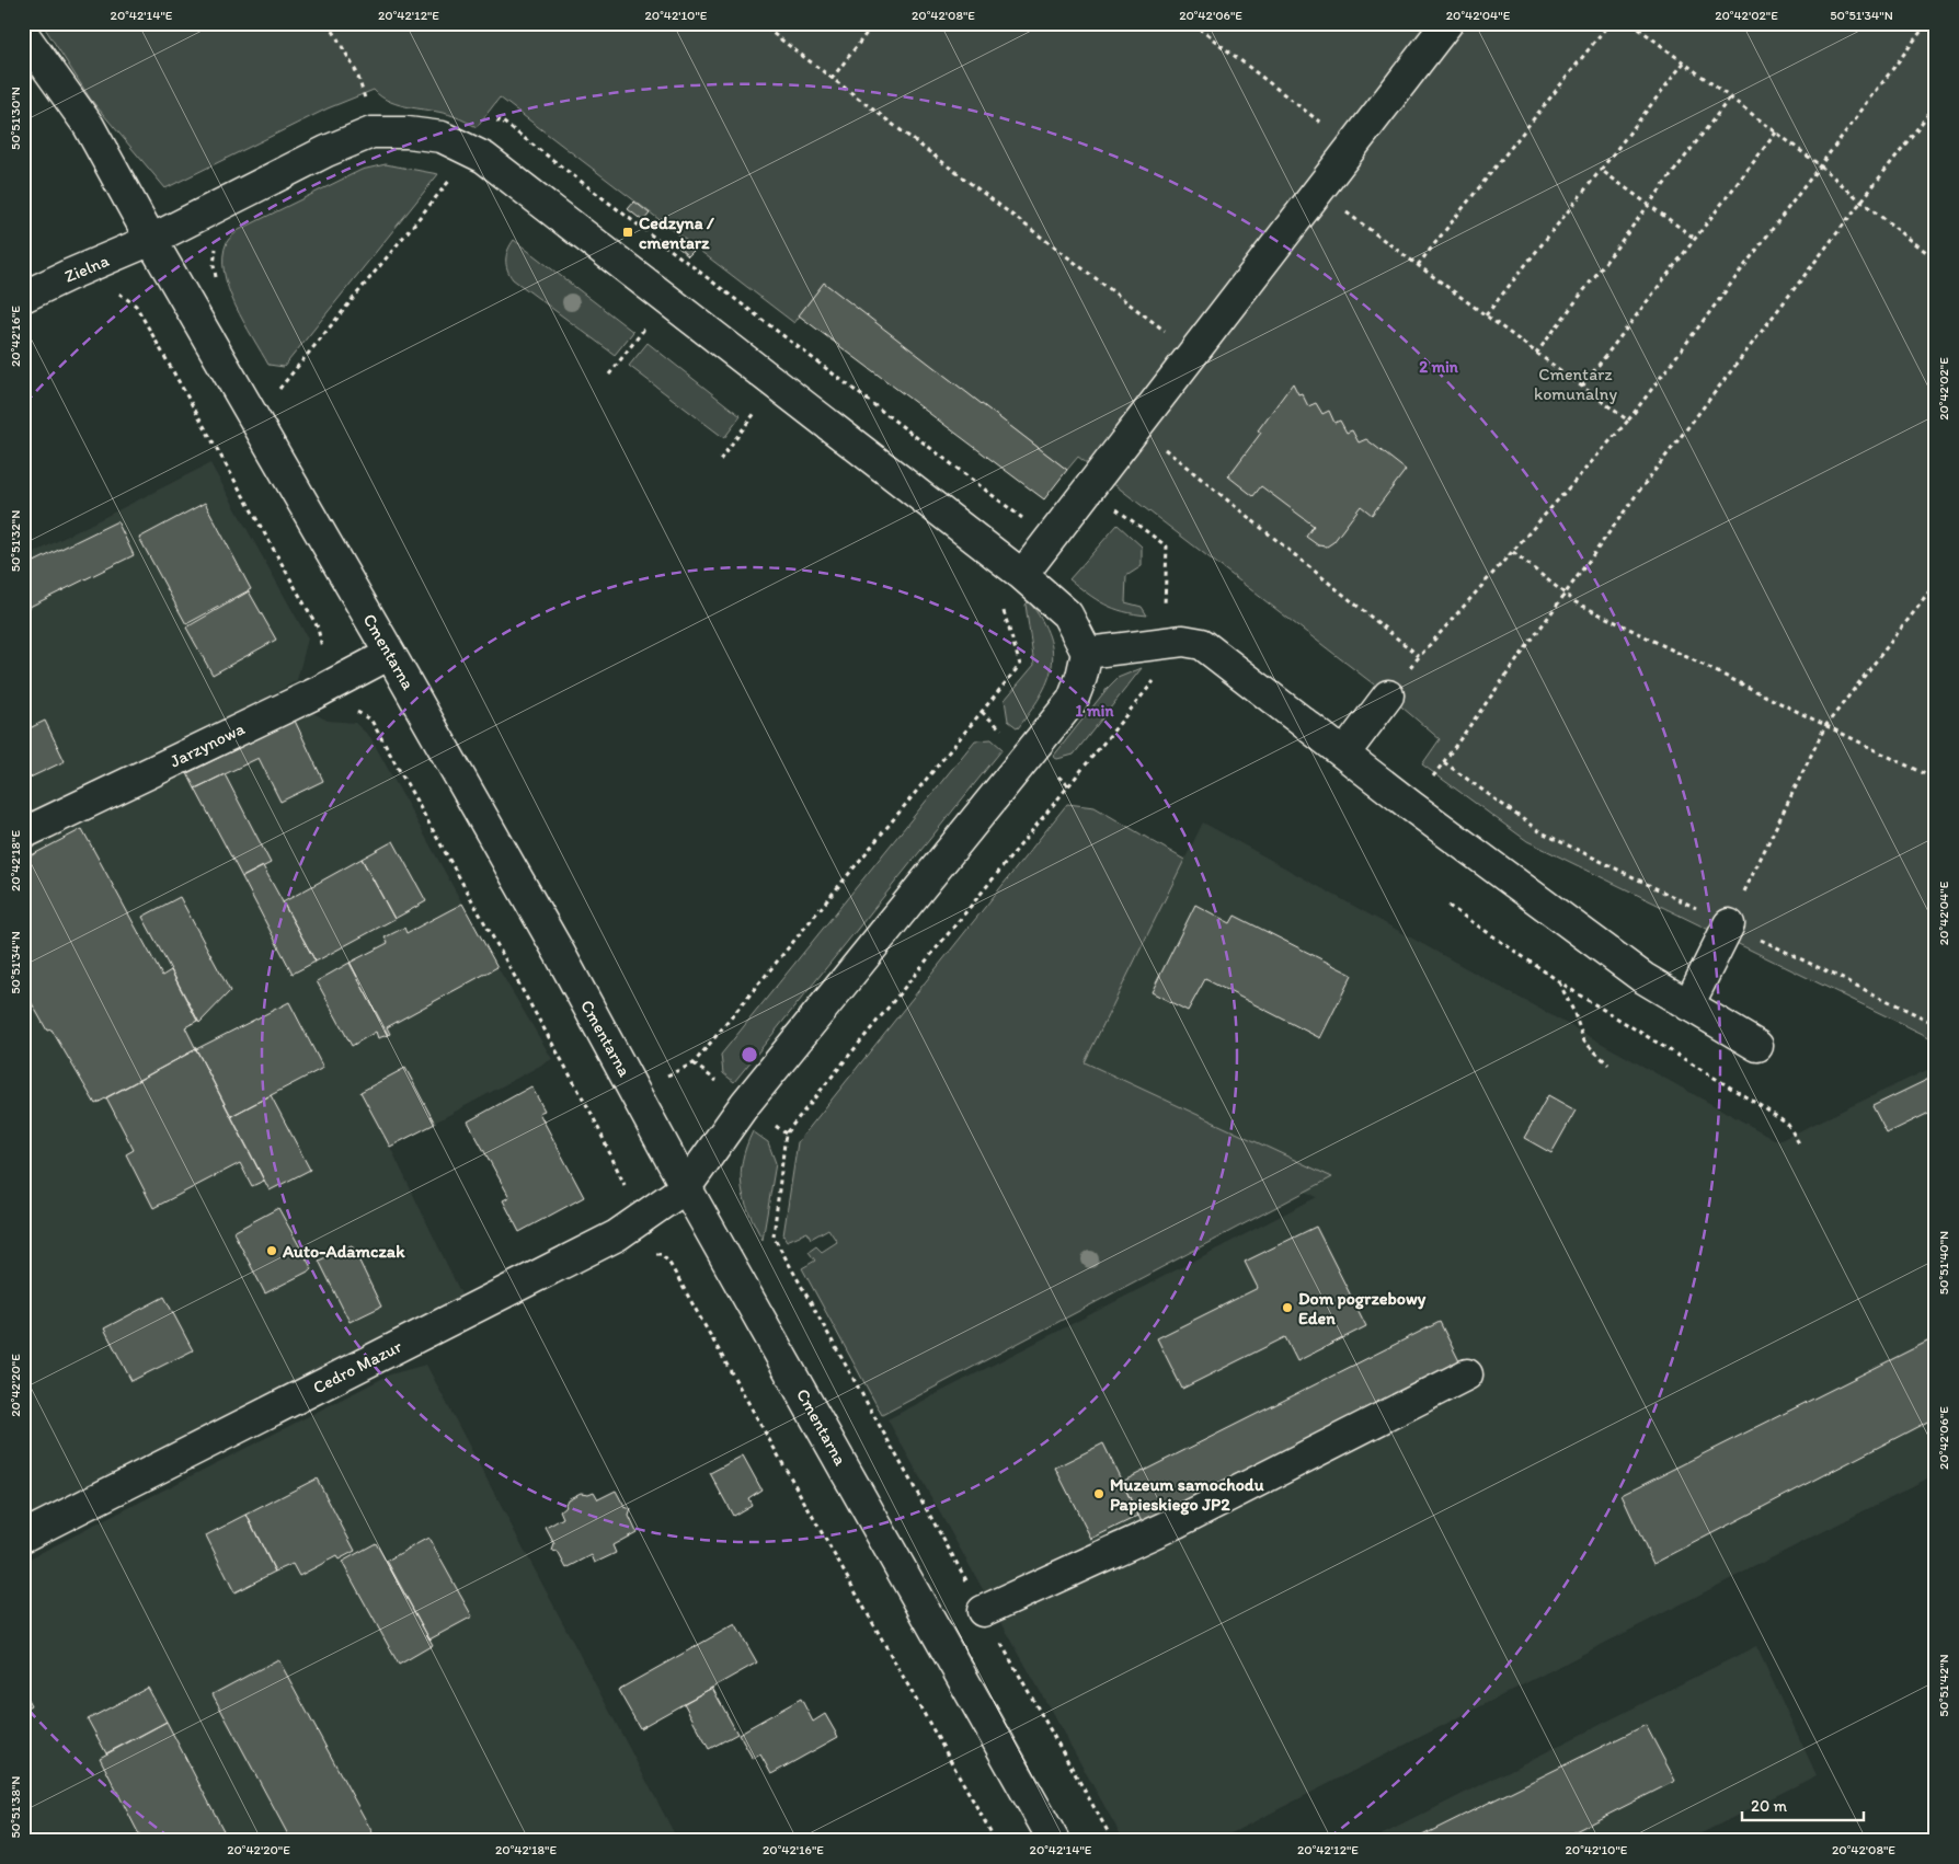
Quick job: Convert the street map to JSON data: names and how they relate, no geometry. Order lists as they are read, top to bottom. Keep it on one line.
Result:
{"streets":{"street":["Zielna","Cmentarna","Jarzynowa","Cedro Mazur"]},"crossings":[["Zielna","Cmentarna"],["Cmentarna","Jarzynowa"],["Cmentarna","Cedro Mazur"]],"parks":["Cmentarz komunalny"],"places":{"transit":["Cedzyna / cmentarz"],"other":["Auto-Adamczak","Dom pogrzebowy Eden","Muzeum samochodu Papieskiego JP2"]},"scale_bar":"20 m","coordinates":["20°42'14\"E","20°42'12\"E","20°42'10\"E","20°42'08\"E","20°42'06\"E","20°42'04\"E","20°42'02\"E","50°51'34\"N","50°51'30\"N","20°42'16\"E","50°51'32\"N","20°42'18\"E","50°51'40\"N","20°42'20\"E","50°51'42\"N","50°51'38\"N"],"rings":["2 min","1 min"]}
